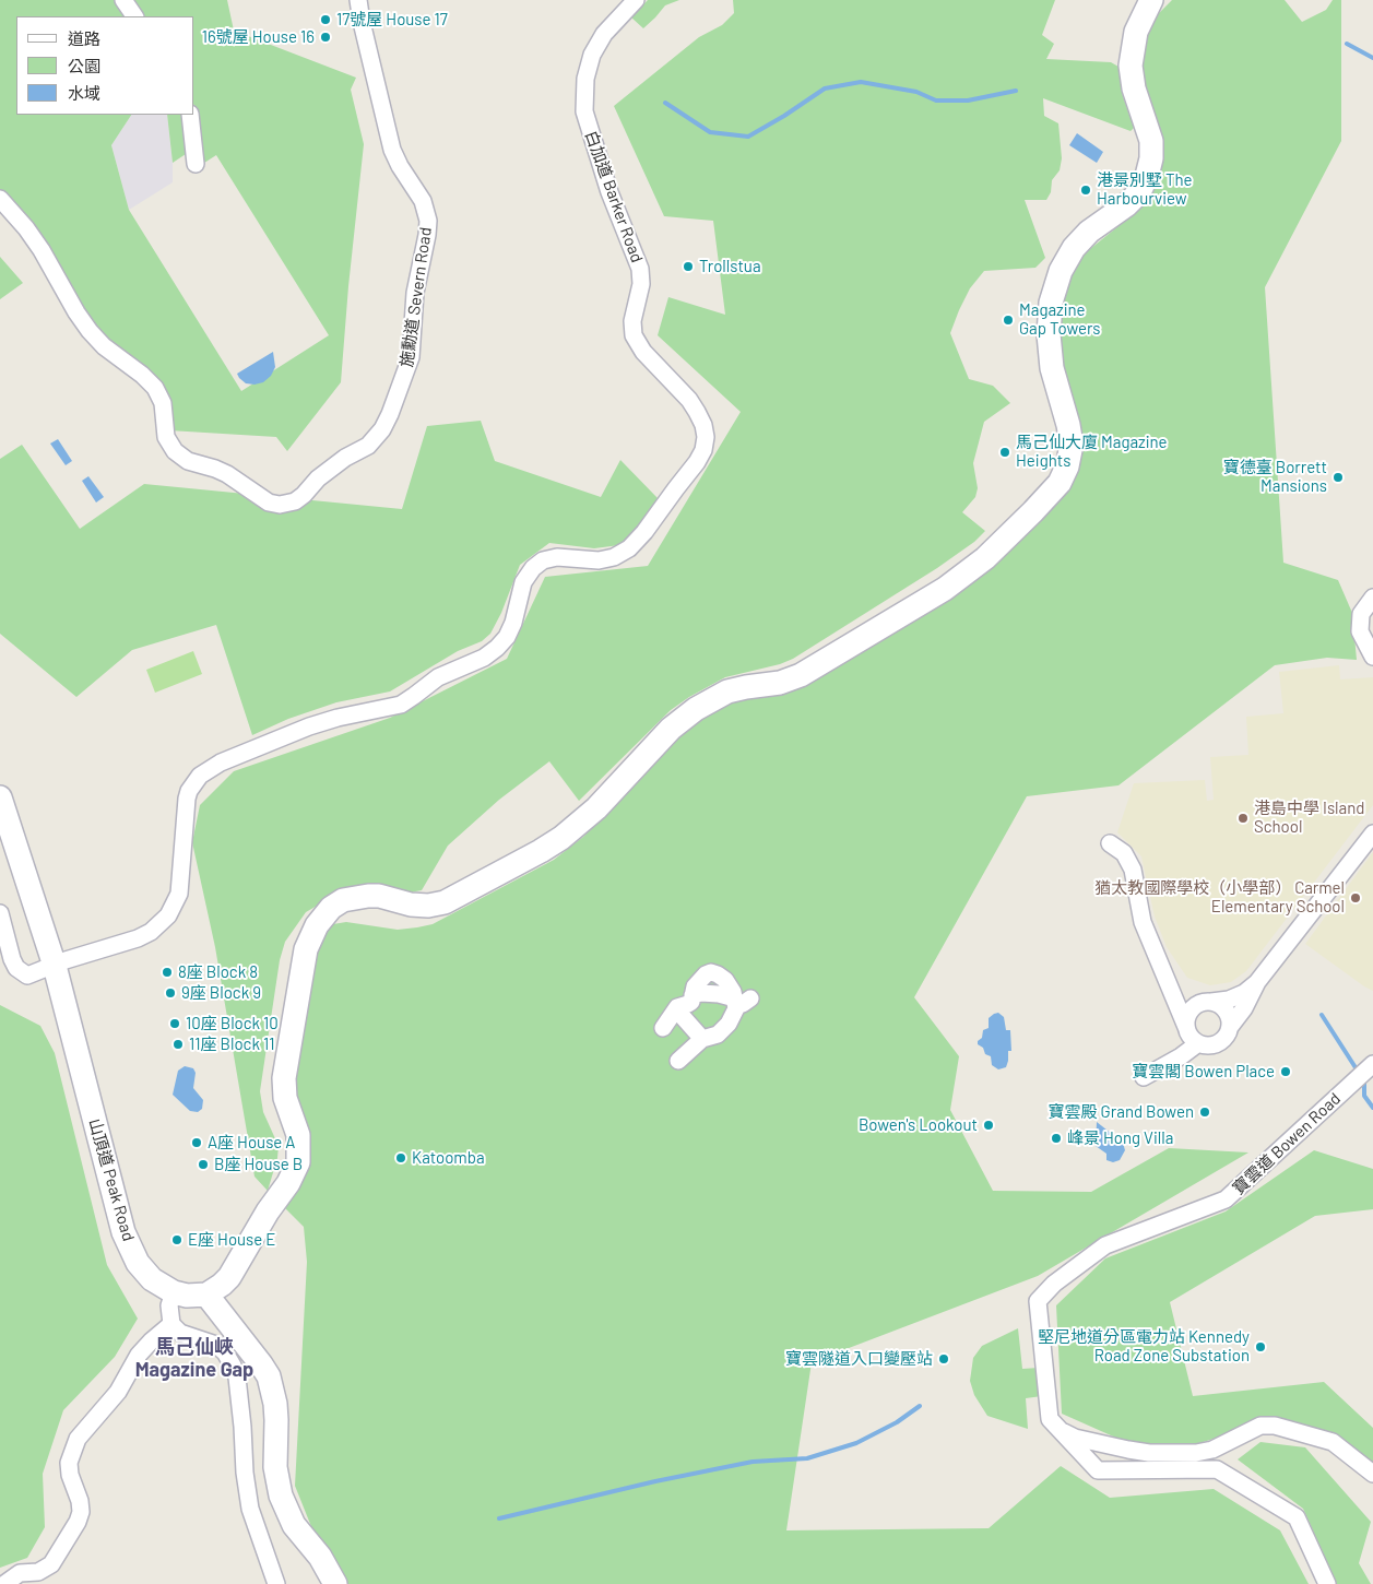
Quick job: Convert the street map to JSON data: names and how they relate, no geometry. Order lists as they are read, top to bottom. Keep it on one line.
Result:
{"streets":{"main road":["山頂道 Peak Road"],"street":["白加道 Barker Road","施勳道 Severn Road","寶雲道 Bowen Road"]},"crossings":[["白加道 Barker Road","山頂道 Peak Road"]],"districts":["馬己仙峽 Magazine Gap"],"places":["17號屋 House 17","16號屋 House 16","港景別墅 The Harbourview","Trollstua","Magazine Gap Towers","馬己仙大廈 Magazine Heights","寶德臺 Borrett Mansions","港島中學 Island School","猶太教國際學校（小學部） Carmel Elementary School","8座 Block 8","9座 Block 9","10座 Block 10","11座 Block 11","寶雲閣 Bowen Place","寶雲殿 Grand Bowen","Bowen's Lookout","峰景 Hong Villa","A座 House A","Katoomba","B座 House B","E座 House E","堅尼地道分區電力站 Kennedy Road Zone Substation","寶雲隧道入口變壓站"],"legend":["道路","公園","水域"]}
